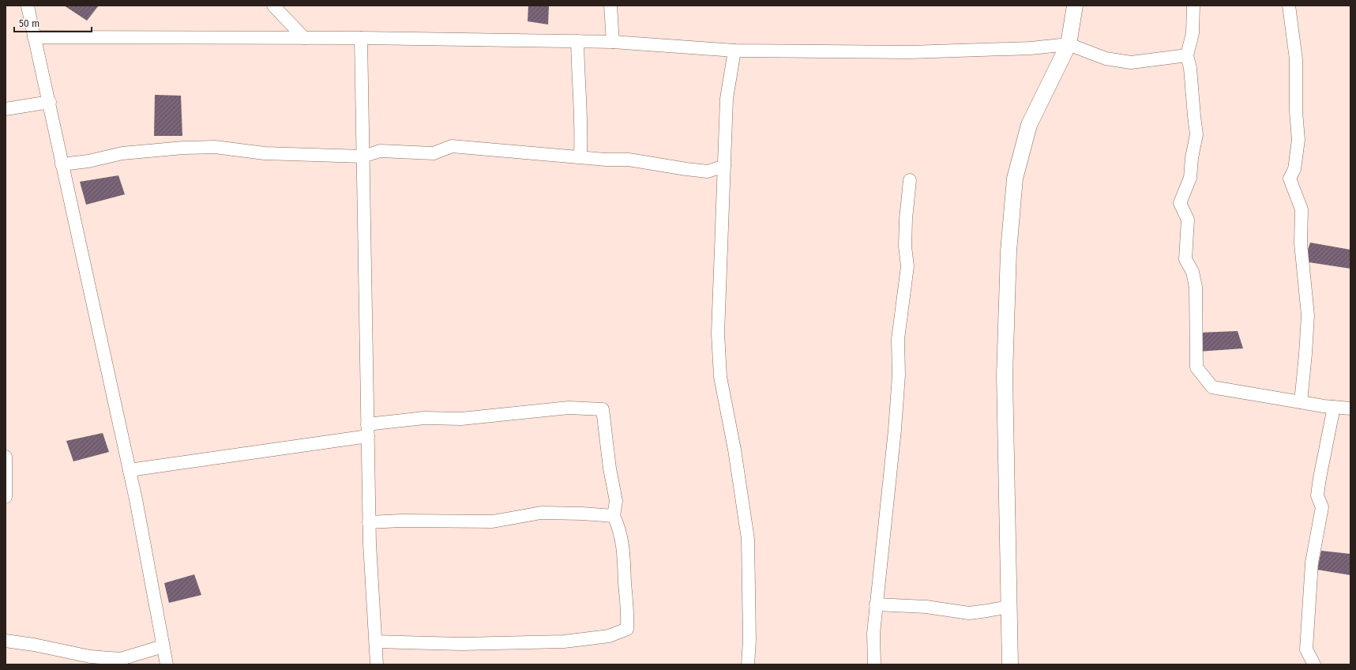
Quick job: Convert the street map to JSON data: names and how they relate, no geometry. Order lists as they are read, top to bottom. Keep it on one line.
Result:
{"scale_bar":"50 m"}
